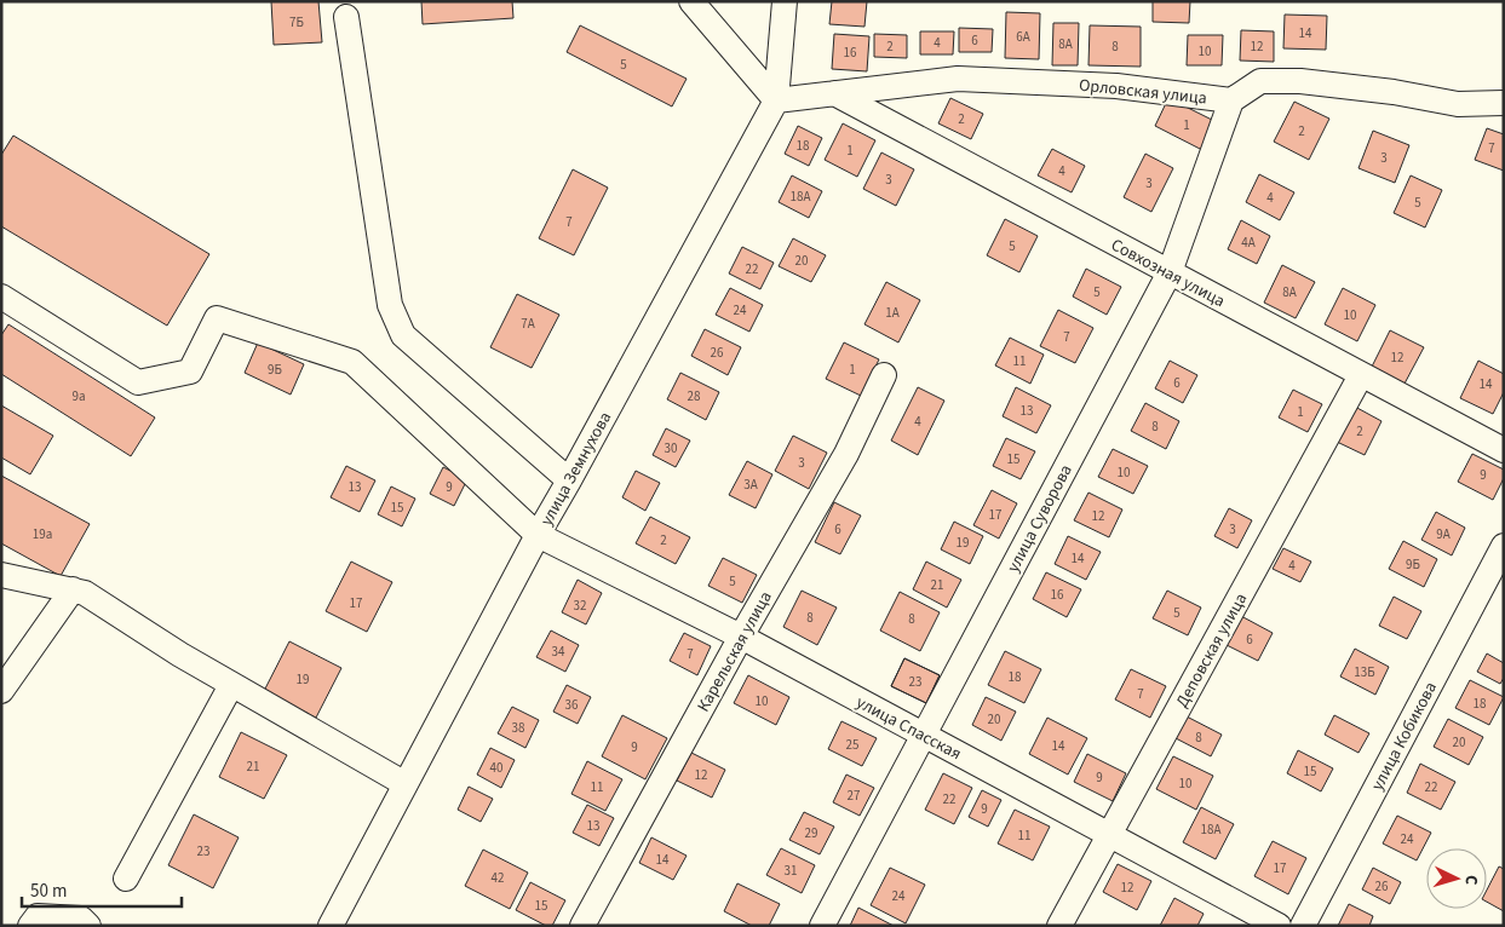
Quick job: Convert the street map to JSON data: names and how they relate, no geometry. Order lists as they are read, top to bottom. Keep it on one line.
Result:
{"streets":{"street":["Орловская улица","Совхозная улица","улица Земнухова","улица Суворова","Деповская улица","Карельская улица","улица Спасская","улица Кобикова"]},"crossings":[["Орловская улица","Совхозная улица"],["Орловская улица","улица Земнухова"],["Орловская улица","улица Суворова"],["Совхозная улица","улица Суворова"],["Совхозная улица","Деповская улица"],["улица Земнухова","улица Спасская"],["улица Суворова","улица Спасская"],["Деповская улица","улица Спасская"],["Карельская улица","улица Спасская"]],"house_numbers":["7Б","14","6А","6","4","8А","2","8","12","10","16","5","2","1","2","18","7","1","3","4","3","3","18А","4","5","7","4А","5","20","22","5","8А","24","1А","10","7А","7","26","12","11","9Б","1","6","14","9а","28","13","1","4","8","2","30","15","3","10","9","3А","13","9","15","17","12","6","3","19а","9А","2","19","14","9Б","4","5","21","16","17","32","5","8","8","6","34","7","13Б","18","19","23","7","10","18","36","20","38","8","20","25","14","9","21","40","15","12","9","10","11","22","27","22","9","13","18А","29","11","24","23","14","17","31","42","26","12","24","15"],"scale_bar":"50 m","north":"right"}
